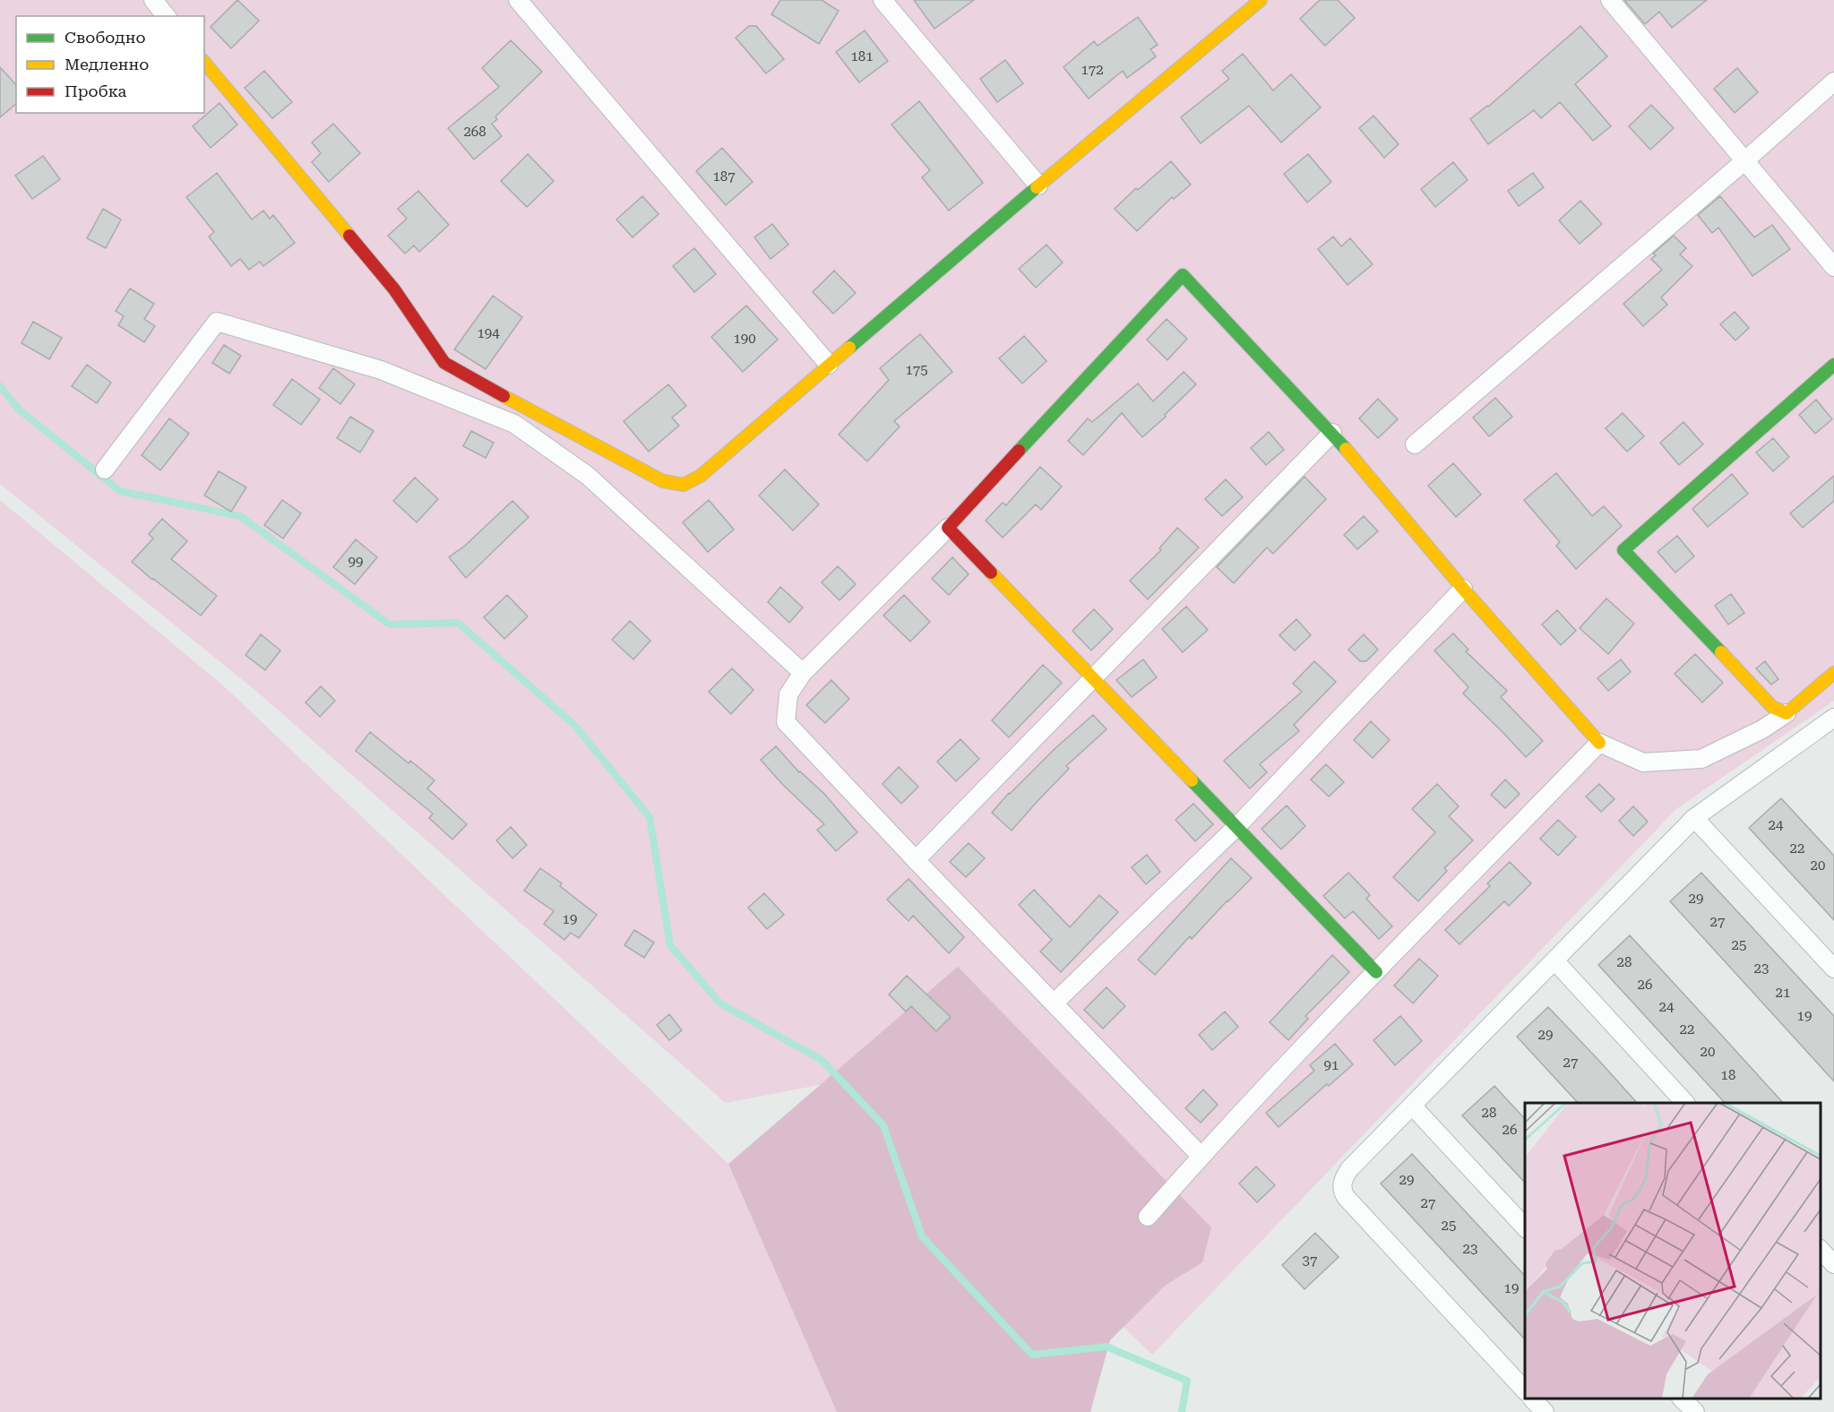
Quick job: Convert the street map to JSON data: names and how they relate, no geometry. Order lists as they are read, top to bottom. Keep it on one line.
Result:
{"house_numbers":["181","172","268","187","194","190","175","99","24","22","20","29","19","27","25","28","23","26","21","24","19","22","29","20","27","91","18","28","26","29","27","25","23","37","19"],"legend":["Свободно","Медленно","Пробка"]}
